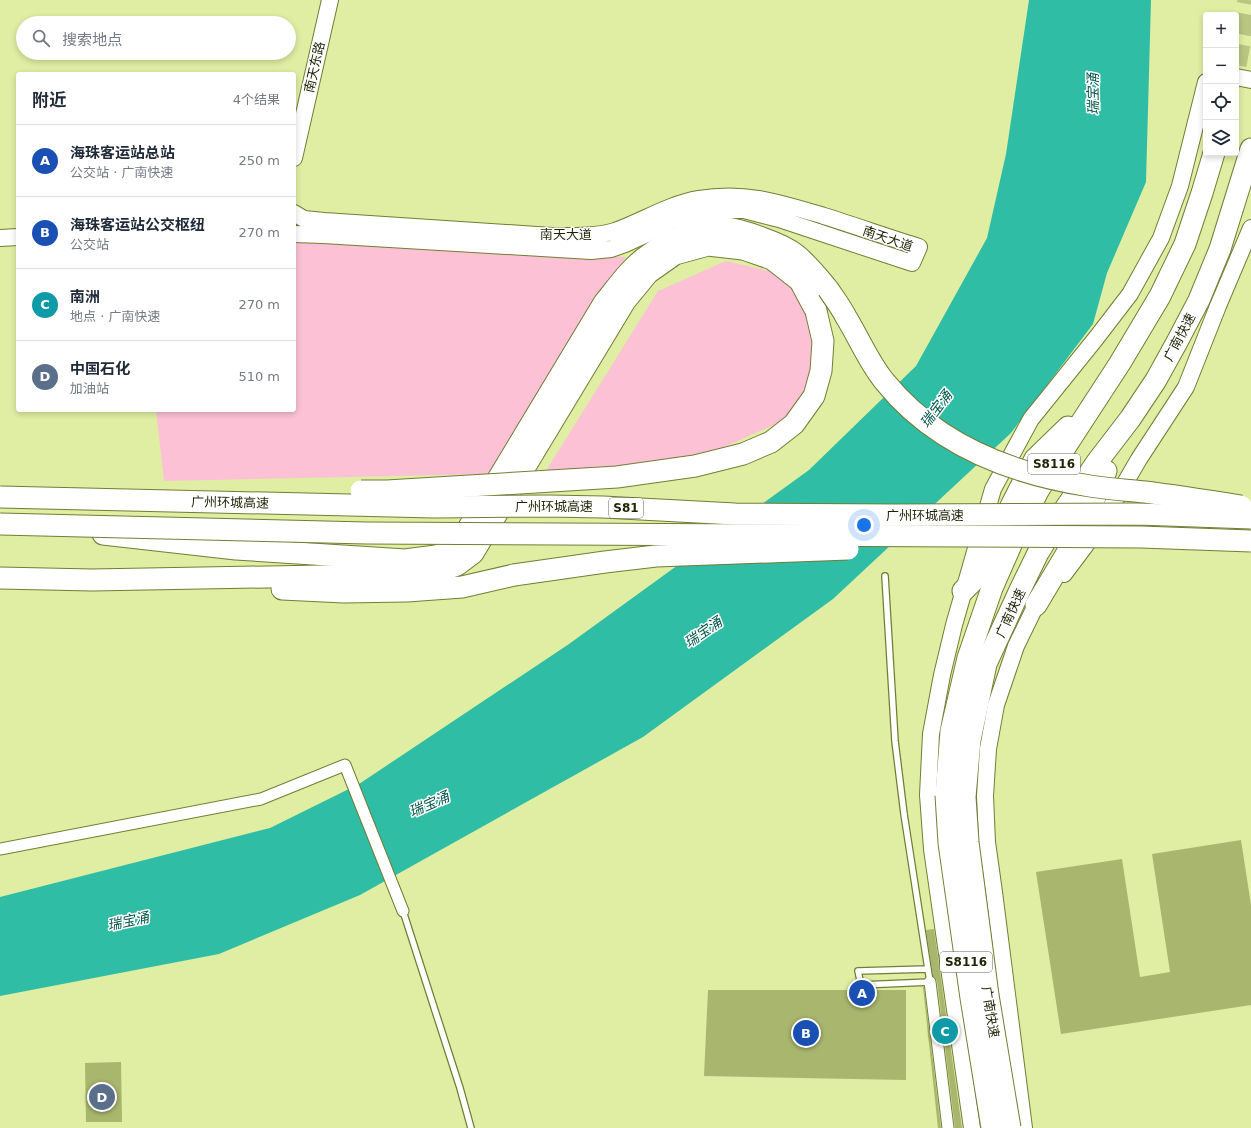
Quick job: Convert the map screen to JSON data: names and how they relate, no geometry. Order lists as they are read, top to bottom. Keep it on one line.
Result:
{"streets":{"highway":["广南快速","S8116","广州环城高速","S81"],"main road":["南天东路","南天大道"]},"water":["瑞宝涌"],"page":{"map_buttons":["+","−"],"search":"搜索地点","heading":["附近","4个结果"],"list":[{"mark":"A","name":"海珠客运站总站","note":"公交站 · 广南快速","value":"250 m"},{"mark":"B","name":"海珠客运站公交枢纽","note":"公交站","value":"270 m"},{"mark":"C","name":"南洲","note":"地点 · 广南快速","value":"270 m"},{"mark":"D","name":"中国石化","note":"加油站","value":"510 m"}],"pins":["A","C","B","D"]}}
